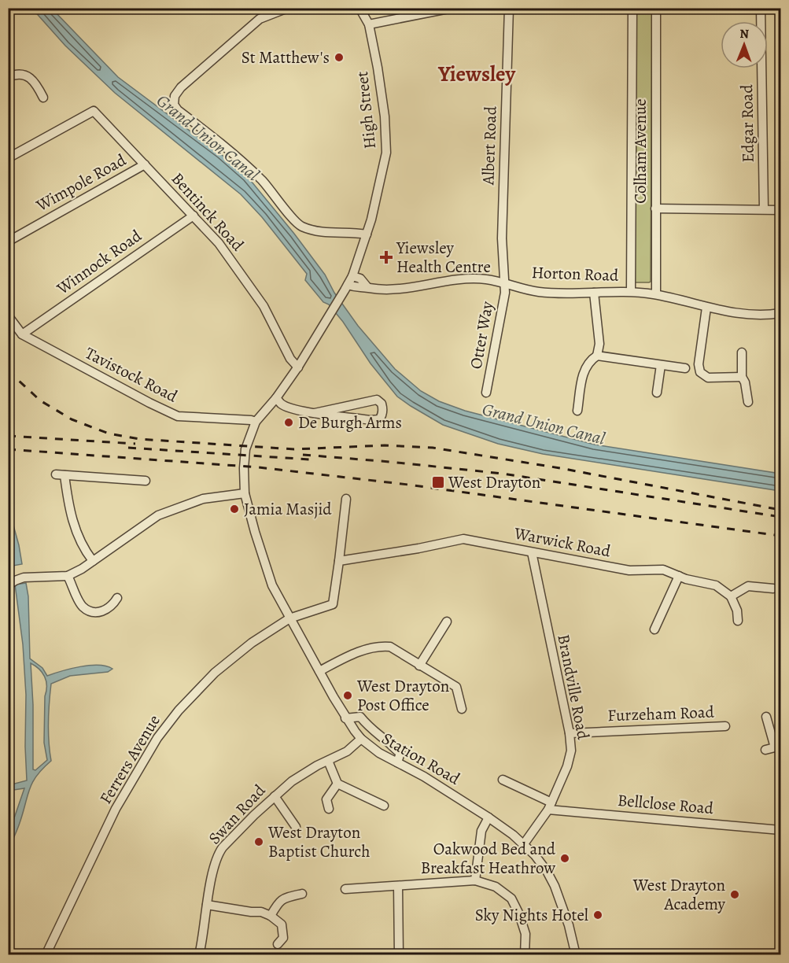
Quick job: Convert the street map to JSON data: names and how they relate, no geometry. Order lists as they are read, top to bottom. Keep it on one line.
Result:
{"streets":{"street":["High Street","Edgar Road","Albert Road","Colham Avenue","Wimpole Road","Bentinck Road","Winnock Road","Horton Road","Otter Way","Tavistock Road","Warwick Road","Brandville Road","Furzeham Road","Station Road","Ferrers Avenue","Bellclose Road","Swan Road"]},"crossings":[["High Street","Bentinck Road"],["High Street","Horton Road"],["Albert Road","Horton Road"],["Albert Road","Otter Way"],["Colham Avenue","Horton Road"],["Wimpole Road","Bentinck Road"],["Bentinck Road","Winnock Road"],["Winnock Road","Tavistock Road"],["Horton Road","Otter Way"],["Tavistock Road","Station Road"],["Warwick Road","Brandville Road"],["Brandville Road","Furzeham Road"],["Brandville Road","Station Road"],["Brandville Road","Bellclose Road"],["Station Road","Ferrers Avenue"],["Station Road","Swan Road"]],"districts":["Yiewsley"],"water":["Grand Union Canal"],"places":{"other":["St Matthew's","De Burgh Arms","Jamia Masjid","West Drayton Post Office","West Drayton Baptist Church","Oakwood Bed and Breakfast Heathrow","West Drayton Academy","Sky Nights Hotel"],"health":["Yiewsley Health Centre"],"transit":["West Drayton"]},"north":"top"}
